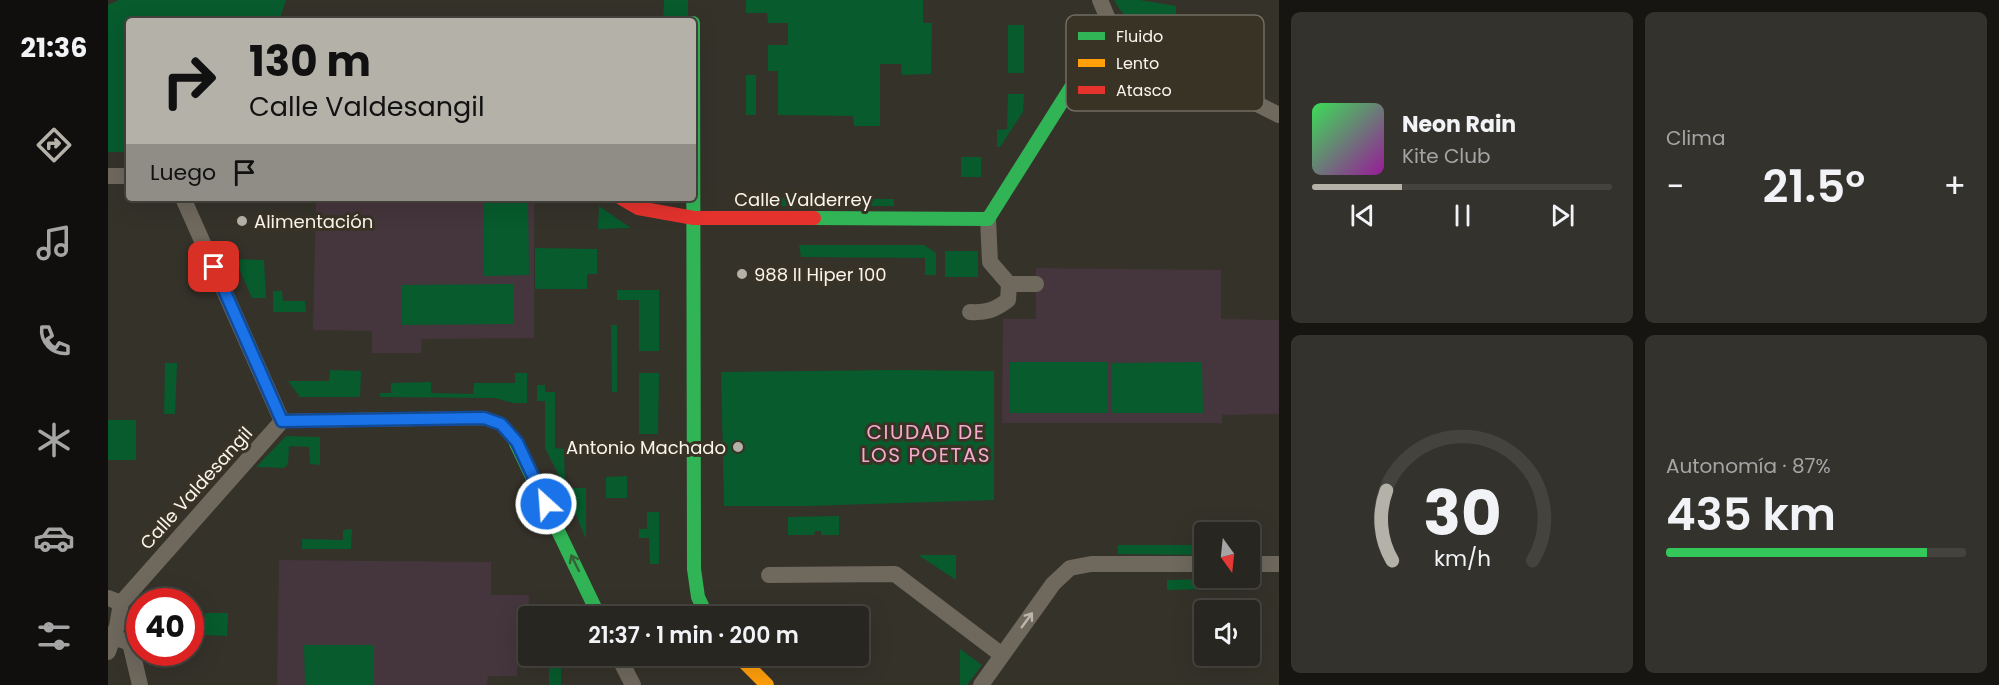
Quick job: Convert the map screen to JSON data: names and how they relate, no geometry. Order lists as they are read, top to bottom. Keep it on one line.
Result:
{"streets":{"street":["Calle Valderrey","Calle Valdesangil"]},"districts":["CIUDAD DE LOS POETAS"],"places":["Alimentación","988 II Hiper 100","Antonio Machado"],"legend":["Fluido","Lento","Atasco"],"north":"bottom","page":{"tabs":"21:36","tile":["Clima",["Autonomía · 87%","435 km"]],"turn":["130 m","Calle Valdesangil"],"song":["Neon Rain","Kite Club"],"then":"Luego","heat":["−","21.5°","+"],"limit":"40","trip":"21:37 · 1 min · 200 m","gauge":["30","km/h"]}}
